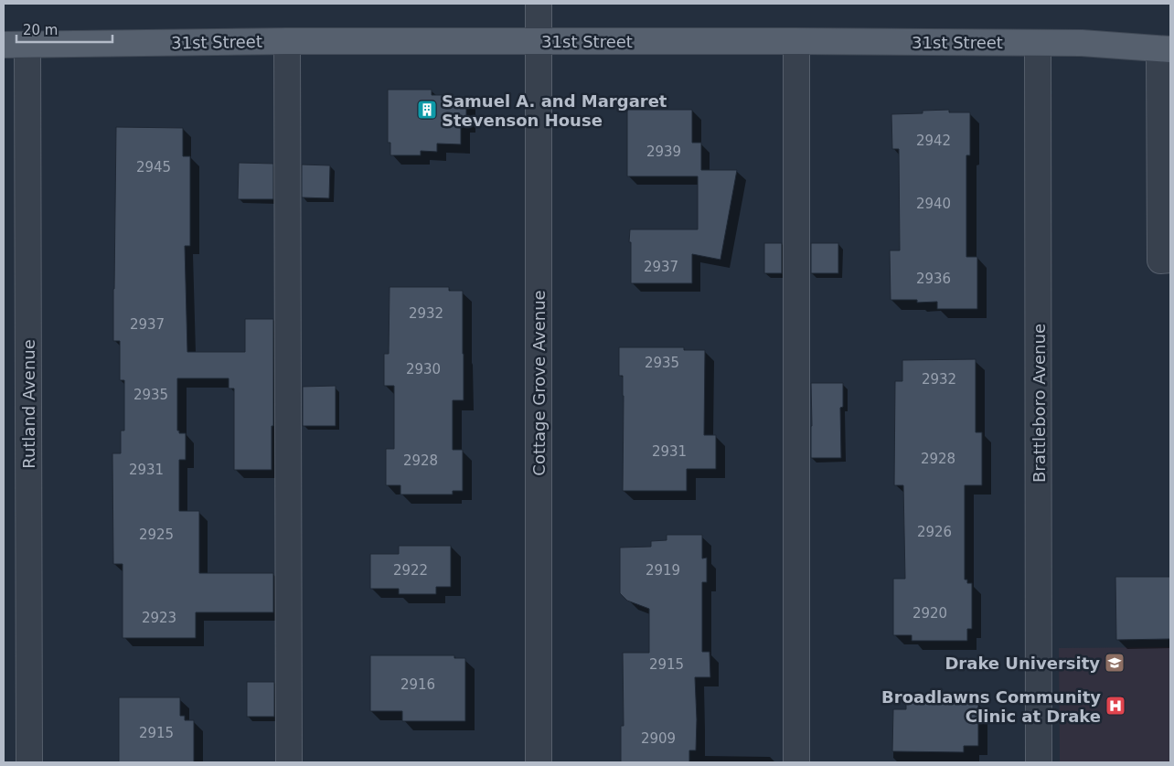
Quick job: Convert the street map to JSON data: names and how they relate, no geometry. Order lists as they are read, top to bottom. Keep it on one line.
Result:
{"streets":{"main road":["31st Street"],"street":["Cottage Grove Avenue","Brattleboro Avenue","Rutland Avenue"]},"crossings":[["31st Street","Cottage Grove Avenue"],["31st Street","Brattleboro Avenue"],["31st Street","Rutland Avenue"]],"places":{"building":["Samuel A. and Margaret Stevenson House"],"school or university":["Drake University"],"hospital":["Broadlawns Community Clinic at Drake"]},"house_numbers":["2942","2939","2945","2940","2937","2936","2932","2937","2935","2930","2932","2935","2931","2928","2928","2931","2926","2925","2922","2919","2920","2923","2915","2916","2915","2909"],"scale_bar":"20 m"}
